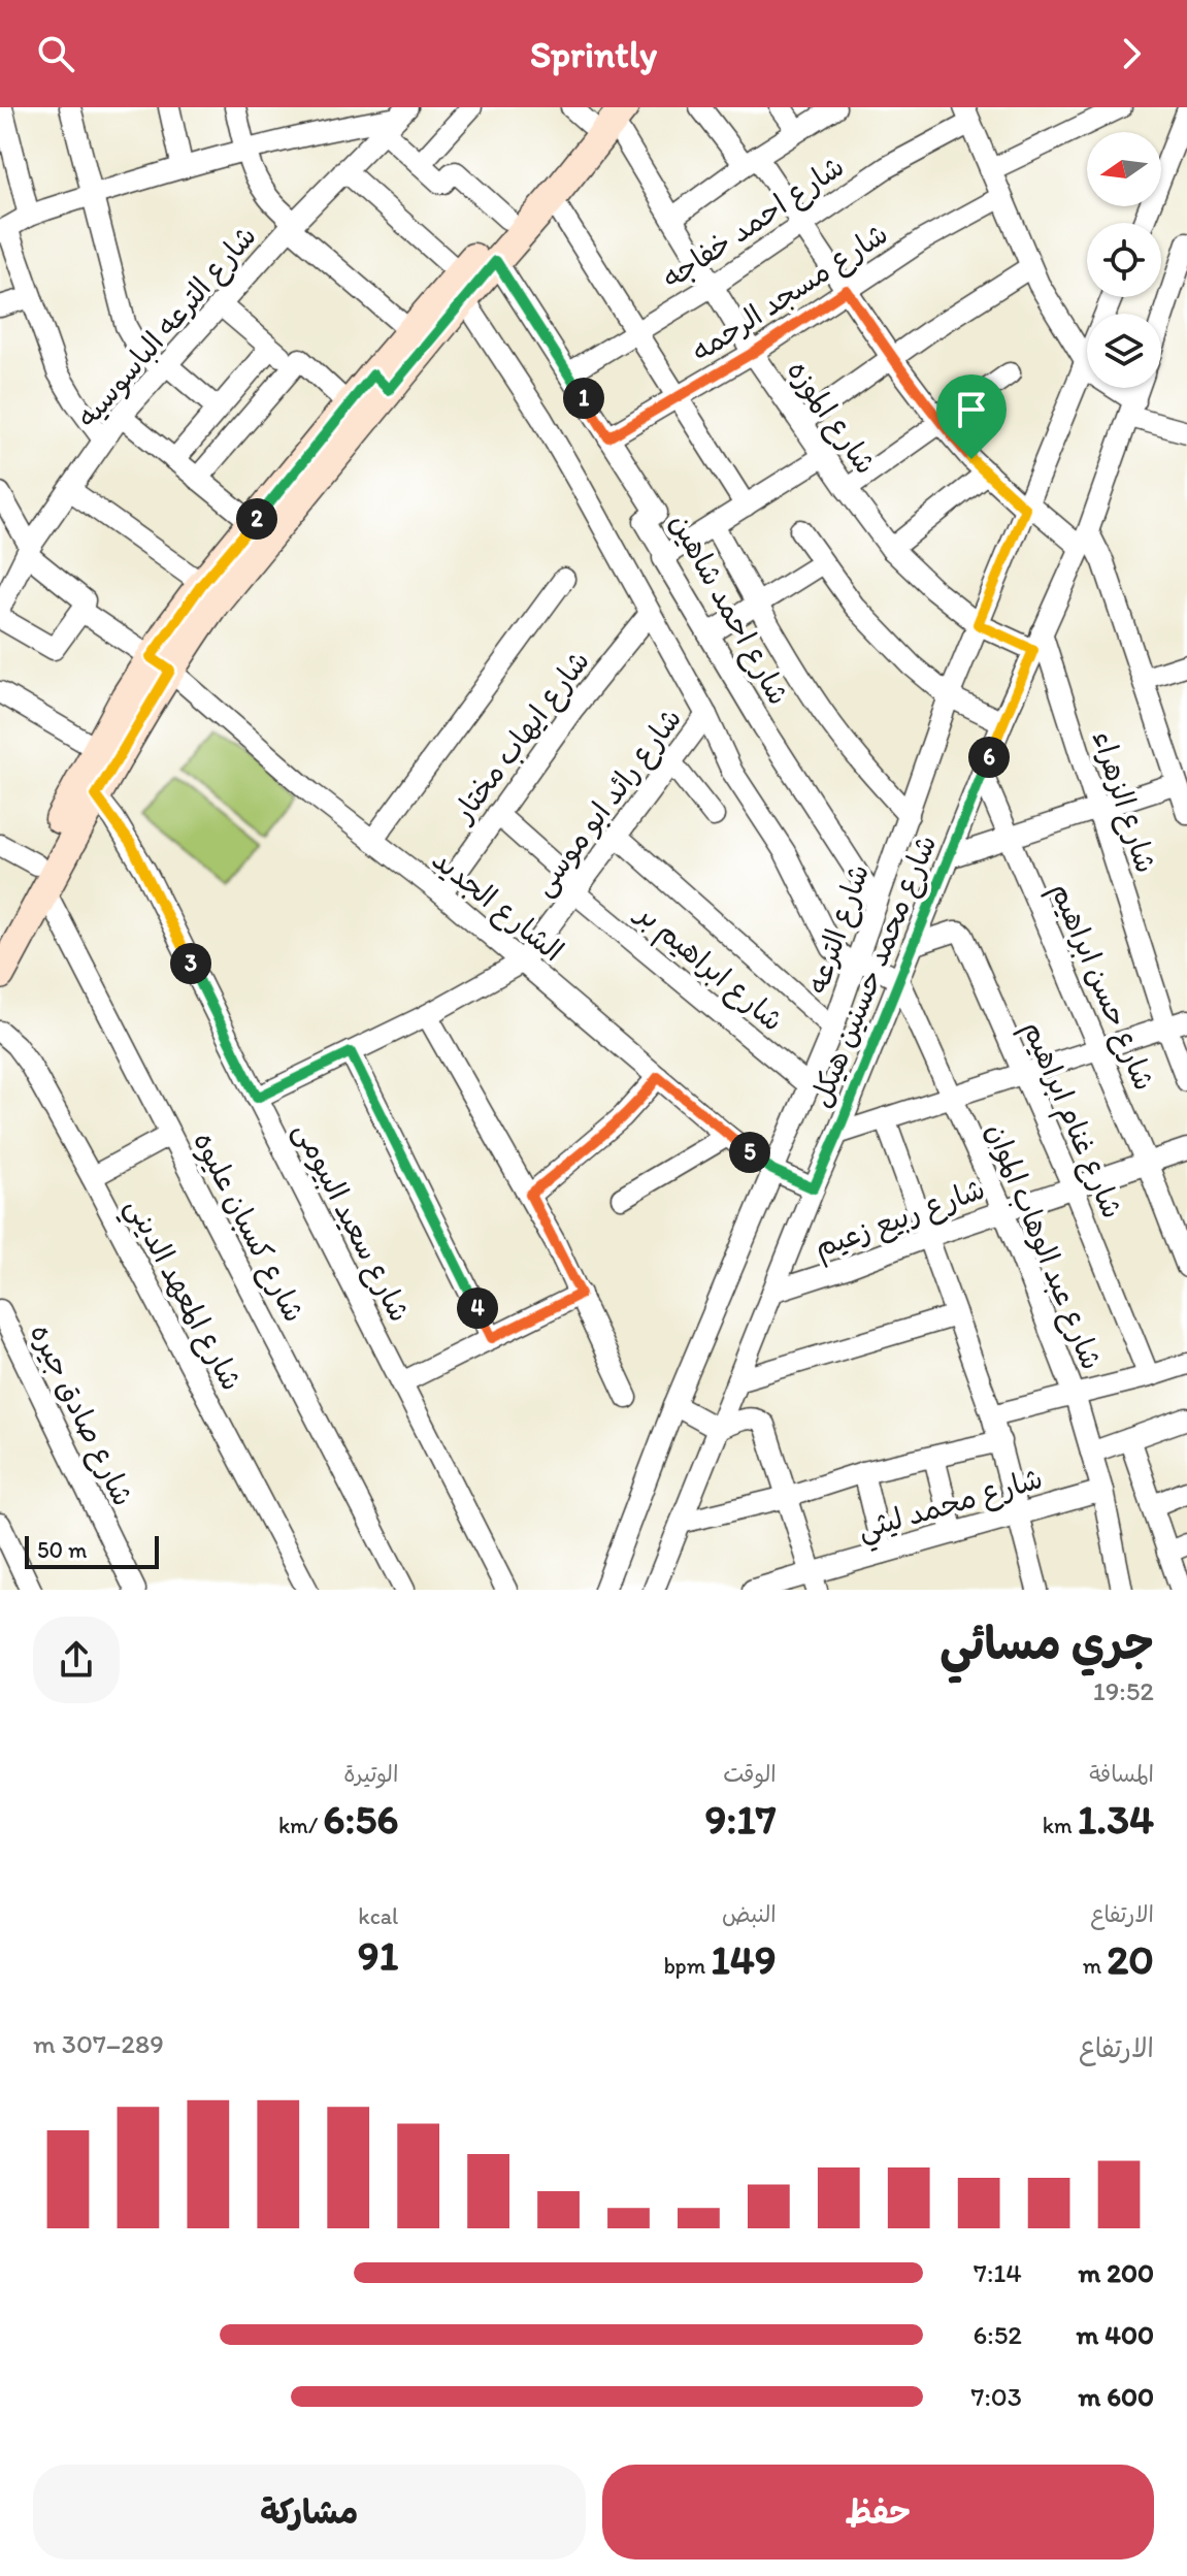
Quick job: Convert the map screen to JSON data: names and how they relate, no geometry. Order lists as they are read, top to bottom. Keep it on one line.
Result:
{"streets":{"street":["شارع احمد خفاجه","شارع مسجد الرحمه","شارع الترعه الباسوسيه","شارع الموزه","شارع احمد شاهين","شارع ايهاب مختار","شارع رائد ابو موسى","شارع الزهراء","الشارع الجديد","شارع الترعه","شارع ابراهيم بر","شارع محمد حسنين هيكل","شارع حسن ابراهيم","شارع غنام ابراهيم","شارع ربيع زعيم","شارع سعيد البيومى","شارع كسبان عليوه","شارع عبد الوهاب الموان","شارع المعهد الديني","شارع صادق جيره","شارع محمد ليثي"]},"crossings":[["شارع احمد خفاجه","شارع الموزه"],["شارع احمد خفاجه","شارع احمد شاهين"],["شارع مسجد الرحمه","شارع الموزه"],["شارع مسجد الرحمه","شارع احمد شاهين"],["شارع الموزه","شارع الزهراء"],["شارع الموزه","شارع الترعه"],["شارع الموزه","شارع محمد حسنين هيكل"],["شارع احمد شاهين","شارع الترعه"],["شارع ايهاب مختار","الشارع الجديد"],["شارع ايهاب مختار","شارع ابراهيم بر"],["شارع رائد ابو موسى","الشارع الجديد"],["شارع رائد ابو موسى","شارع ابراهيم بر"],["شارع الزهراء","شارع محمد حسنين هيكل"],["الشارع الجديد","شارع الترعه"],["الشارع الجديد","شارع محمد حسنين هيكل"],["شارع الترعه","شارع ابراهيم بر"],["شارع محمد حسنين هيكل","شارع حسن ابراهيم"],["شارع محمد حسنين هيكل","شارع غنام ابراهيم"],["شارع محمد حسنين هيكل","شارع ربيع زعيم"],["شارع محمد حسنين هيكل","شارع عبد الوهاب الموان"],["شارع حسن ابراهيم","شارع ربيع زعيم"],["شارع غنام ابراهيم","شارع ربيع زعيم"],["شارع ربيع زعيم","شارع عبد الوهاب الموان"],["شارع عبد الوهاب الموان","شارع محمد ليثي"]],"scale_bar":"50 m","north":"left","page":{"header":"Sprintly","pins":["1","2","6","3","5","4"],"scale":"50 m","heading":["جري مسائي","19:52"],"stats":[["المسافة","1.34 km"],["الوقت","9:17"],["الوتيرة","6:56 /km"],["الارتفاع","20 m"],["النبض","149 bpm"],["kcal","91"]],"chart":["الارتفاع","289–307 m"],"list":[{"name":"200 m","note":"7:14"},{"name":"400 m","note":"6:52"},{"name":"600 m","note":"7:03"}],"buttons":["حفظ","مشاركة"]}}
